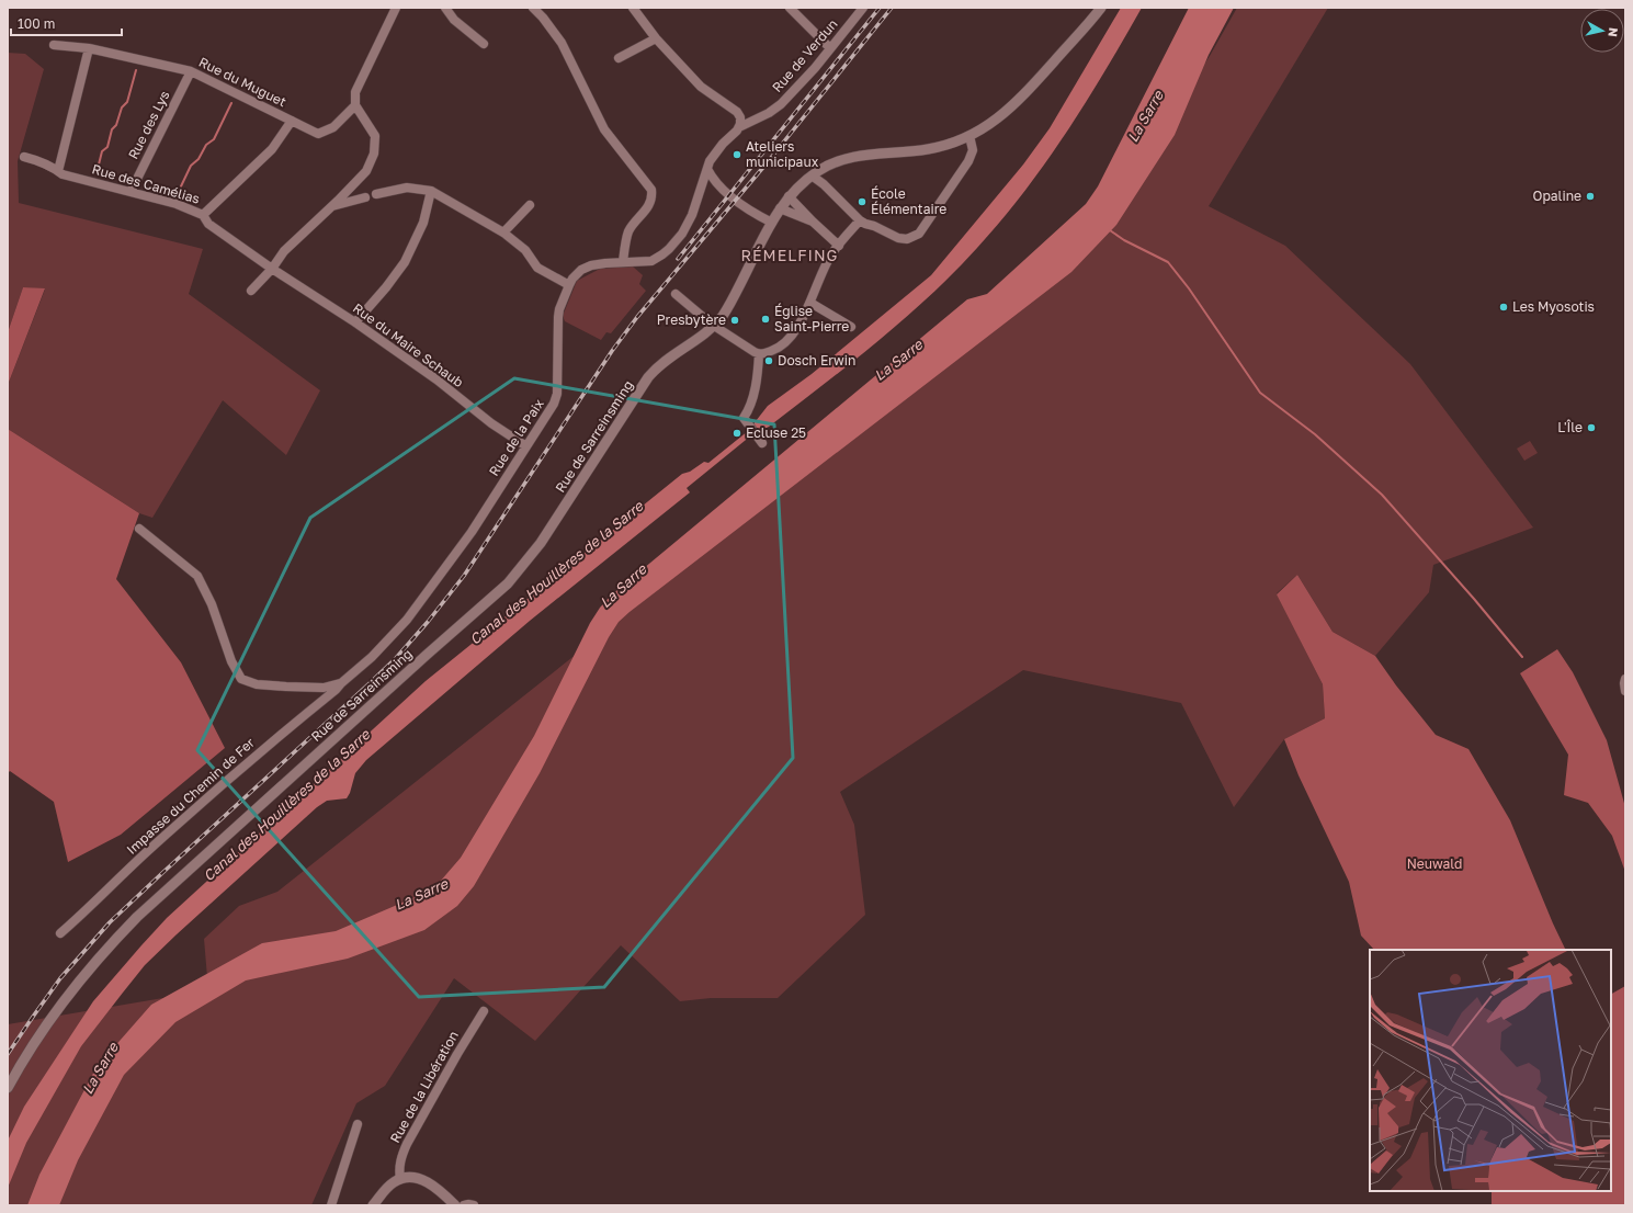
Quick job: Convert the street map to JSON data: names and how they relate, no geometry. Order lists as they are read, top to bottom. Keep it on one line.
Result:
{"streets":{"street":["Rue de Verdun","Rue du Muguet","Rue des Lys","Rue des Camélias","Rue du Maire Schaub","Rue de Sarreinsming","Rue de la Paix","Impasse du Chemin de Fer","Rue de la Libération"]},"crossings":[["Rue de Verdun","Rue de la Paix"],["Rue du Muguet","Rue des Lys"],["Rue des Lys","Rue des Camélias"],["Rue des Camélias","Rue du Maire Schaub"],["Rue du Maire Schaub","Rue de la Paix"],["Rue de la Paix","Impasse du Chemin de Fer"]],"districts":["RÉMELFING"],"water":["La Sarre","Canal des Houillères de la Sarre"],"parks":["Neuwald"],"places":["Ateliers municipaux","Opaline","École Élémentaire","Les Myosotis","Église Saint-Pierre","Presbytère","Dosch Erwin","L'Île","Ecluse 25"],"scale_bar":"100 m","north":"right"}
